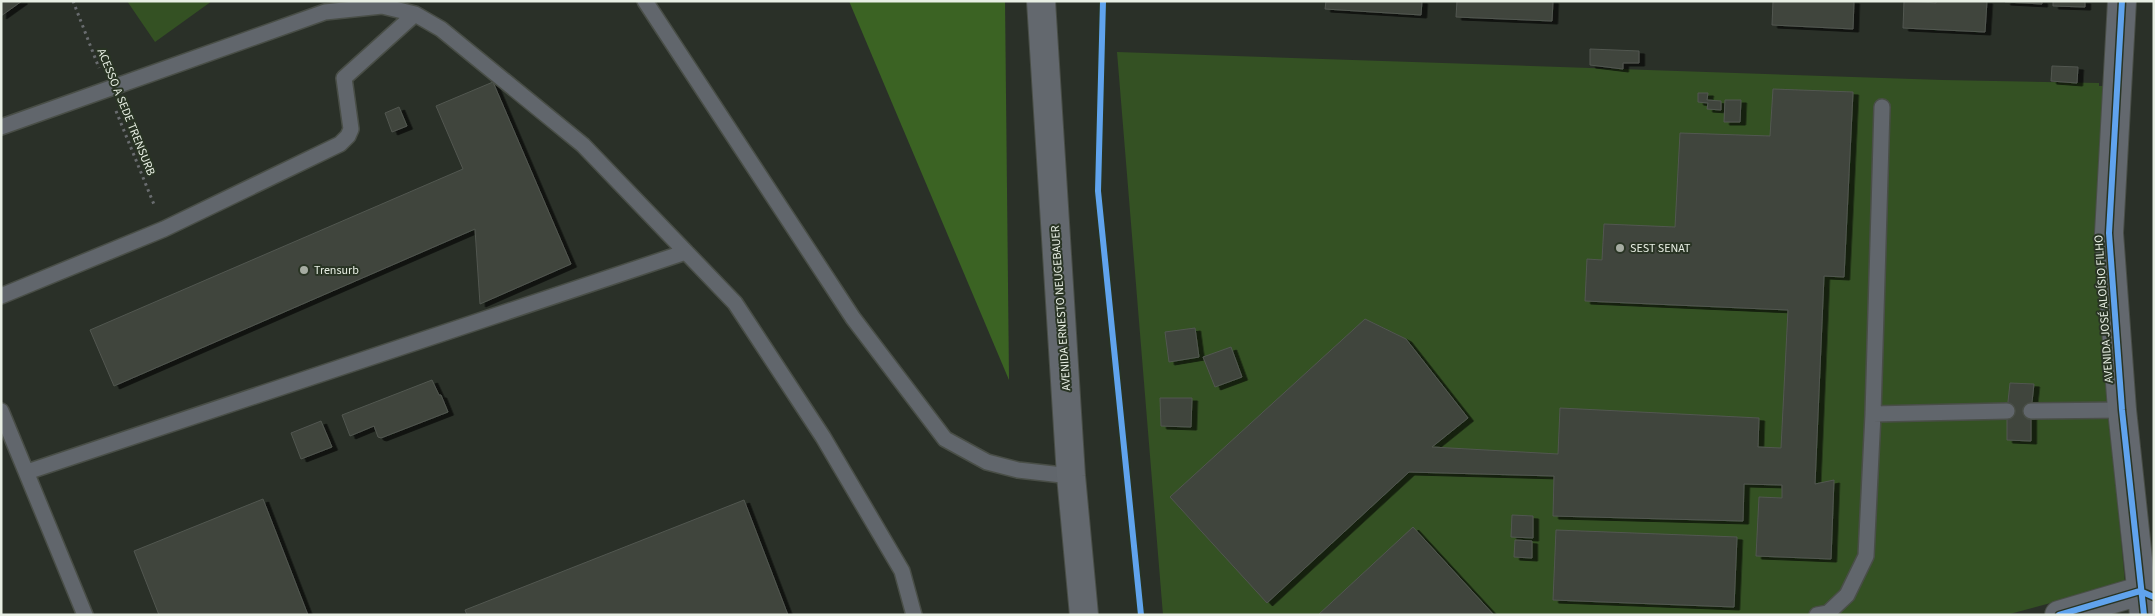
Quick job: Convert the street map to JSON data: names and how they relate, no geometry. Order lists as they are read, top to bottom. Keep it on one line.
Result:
{"streets":{"street":["AVENIDA ERNESTO NEUGEBAUER","AVENIDA JOSÉ ALOÍSIO FILHO"],"path":["ACESSO A SEDE TRENSURB"]},"places":["SEST SENAT","Trensurb"]}
